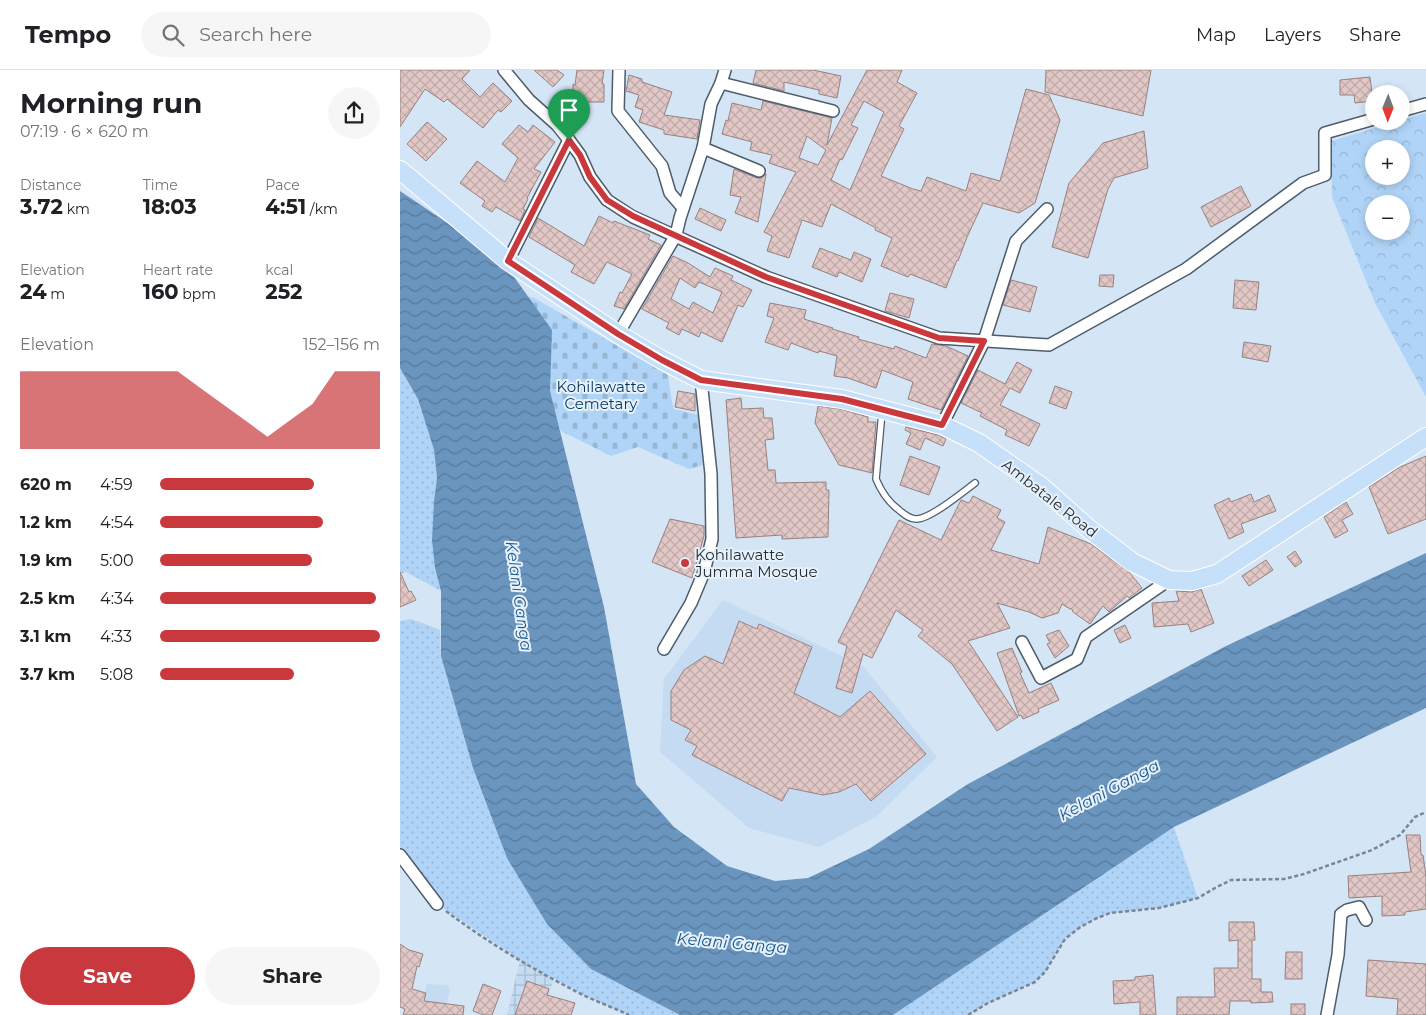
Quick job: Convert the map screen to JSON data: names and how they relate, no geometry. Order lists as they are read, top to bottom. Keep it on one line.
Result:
{"streets":{"main road":["Ambatale Road"]},"water":["Kelani Ganga"],"parks":["Kohilawatte Cemetary"],"places":["Kohilawatte Jumma Mosque"],"north":"bottom","page":{"header":"Tempo","search":"Search here","nav":["Map","Layers","Share"],"heading":["Morning run","07:19 · 6 × 620 m"],"map_buttons":["+","−"],"stats":[["Distance","3.72 km"],["Time","18:03"],["Pace","4:51 /km"],["Elevation","24 m"],["Heart rate","160 bpm"],["kcal","252"]],"chart":["Elevation","152–156 m"],"list":[{"name":"620 m","note":"4:59"},{"name":"1.2 km","note":"4:54"},{"name":"1.9 km","note":"5:00"},{"name":"2.5 km","note":"4:34"},{"name":"3.1 km","note":"4:33"},{"name":"3.7 km","note":"5:08"}],"buttons":["Save","Share"]}}
